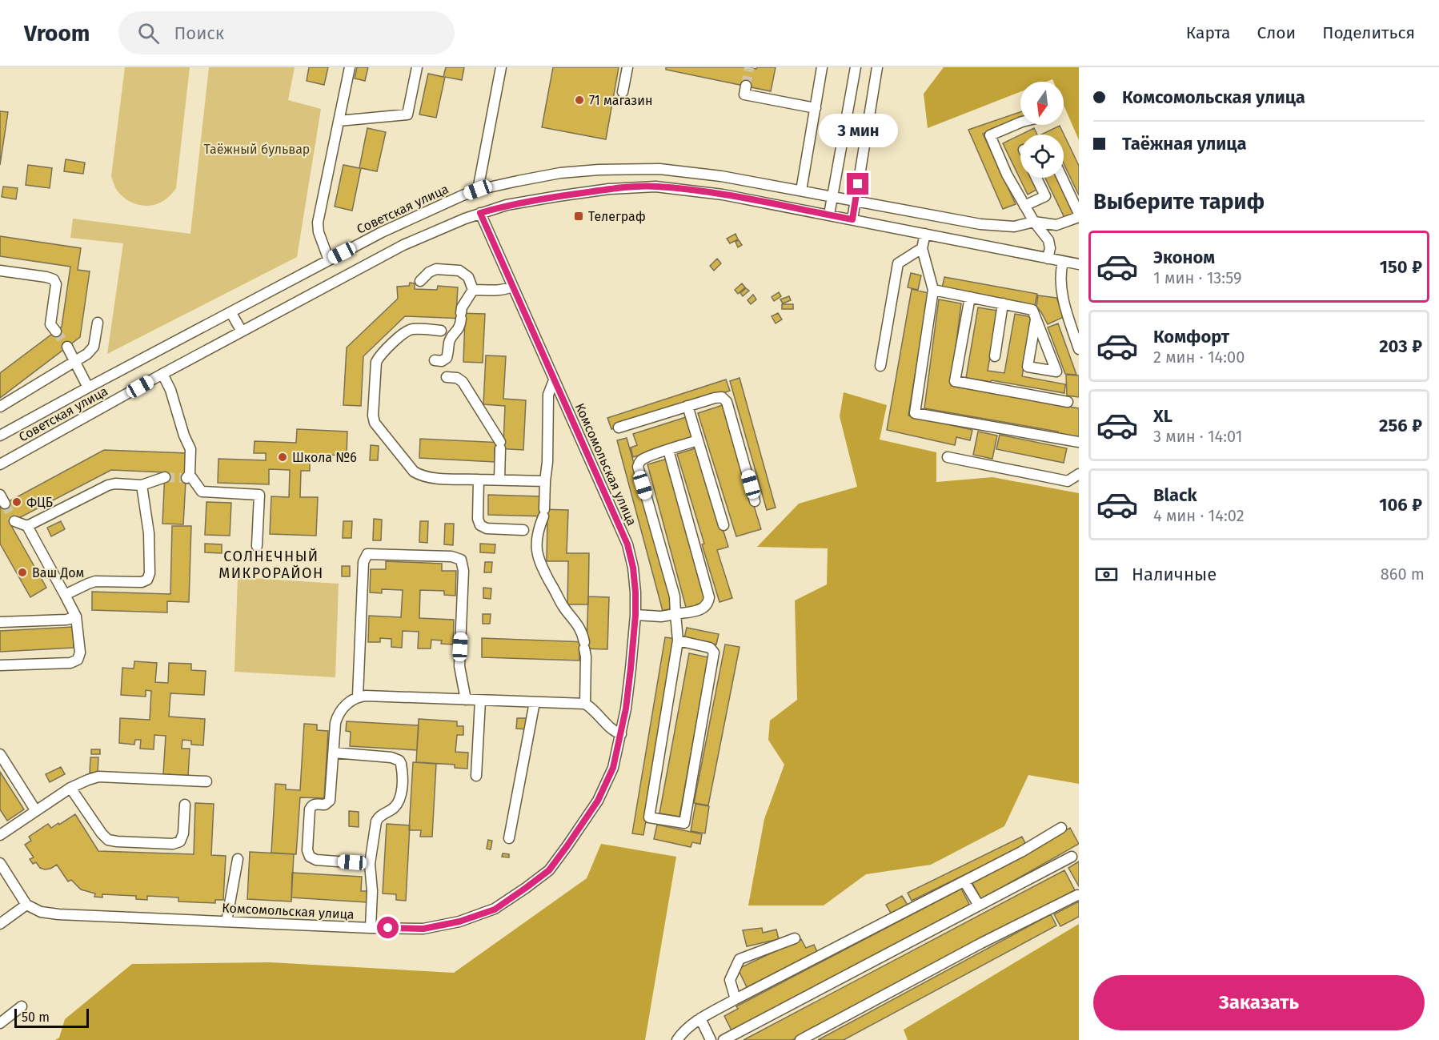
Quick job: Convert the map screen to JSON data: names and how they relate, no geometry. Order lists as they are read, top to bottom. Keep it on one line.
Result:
{"streets":{"street":["Советская улица","Комсомольская улица"]},"crossings":[["Советская улица","Комсомольская улица"]],"districts":["СОЛНЕЧНЫЙ МИКРОРАЙОН"],"parks":["Таёжный бульвар"],"places":{"other":["71 магазин","Школа №6","ФЦБ","Ваш Дом"],"transit":["Телеграф"]},"scale_bar":"50 m","north":"bottom","page":{"header":"Vroom","search":"Поиск","nav":["Карта","Слои","Поделиться"],"banner":["Комсомольская улица","Таёжная улица"],"bubble":"3 мин","heading":"Выберите тариф","list":[{"name":"Эконом","note":"1 мин · 13:59","value":"150 ₽"},{"name":"Комфорт","note":"2 мин · 14:00","value":"203 ₽"},{"name":"XL","note":"3 мин · 14:01","value":"256 ₽"},{"name":"Black","note":"4 мин · 14:02","value":"106 ₽"}],"pay":["Наличные","860 m"],"buttons":"Заказать","scale":"50 m"}}
